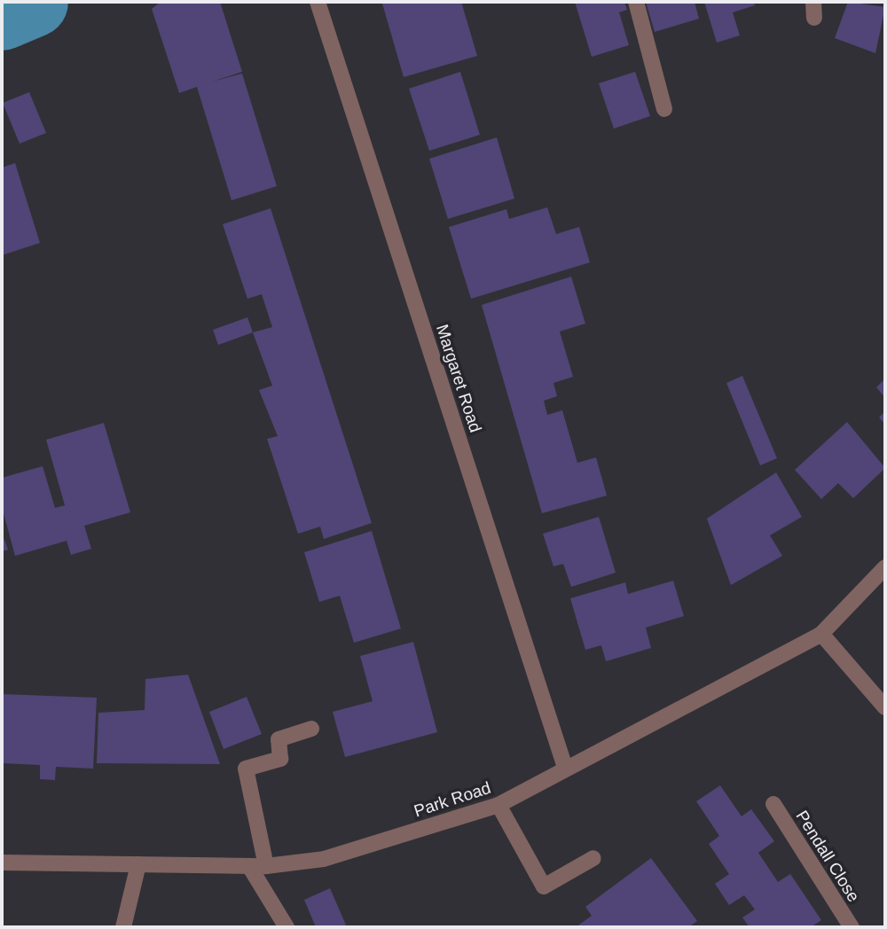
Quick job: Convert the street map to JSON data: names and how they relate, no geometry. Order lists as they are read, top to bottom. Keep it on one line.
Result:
{"streets":{"street":["Margaret Road","Park Road","Pendall Close"]},"crossings":[["Margaret Road","Park Road"]]}
